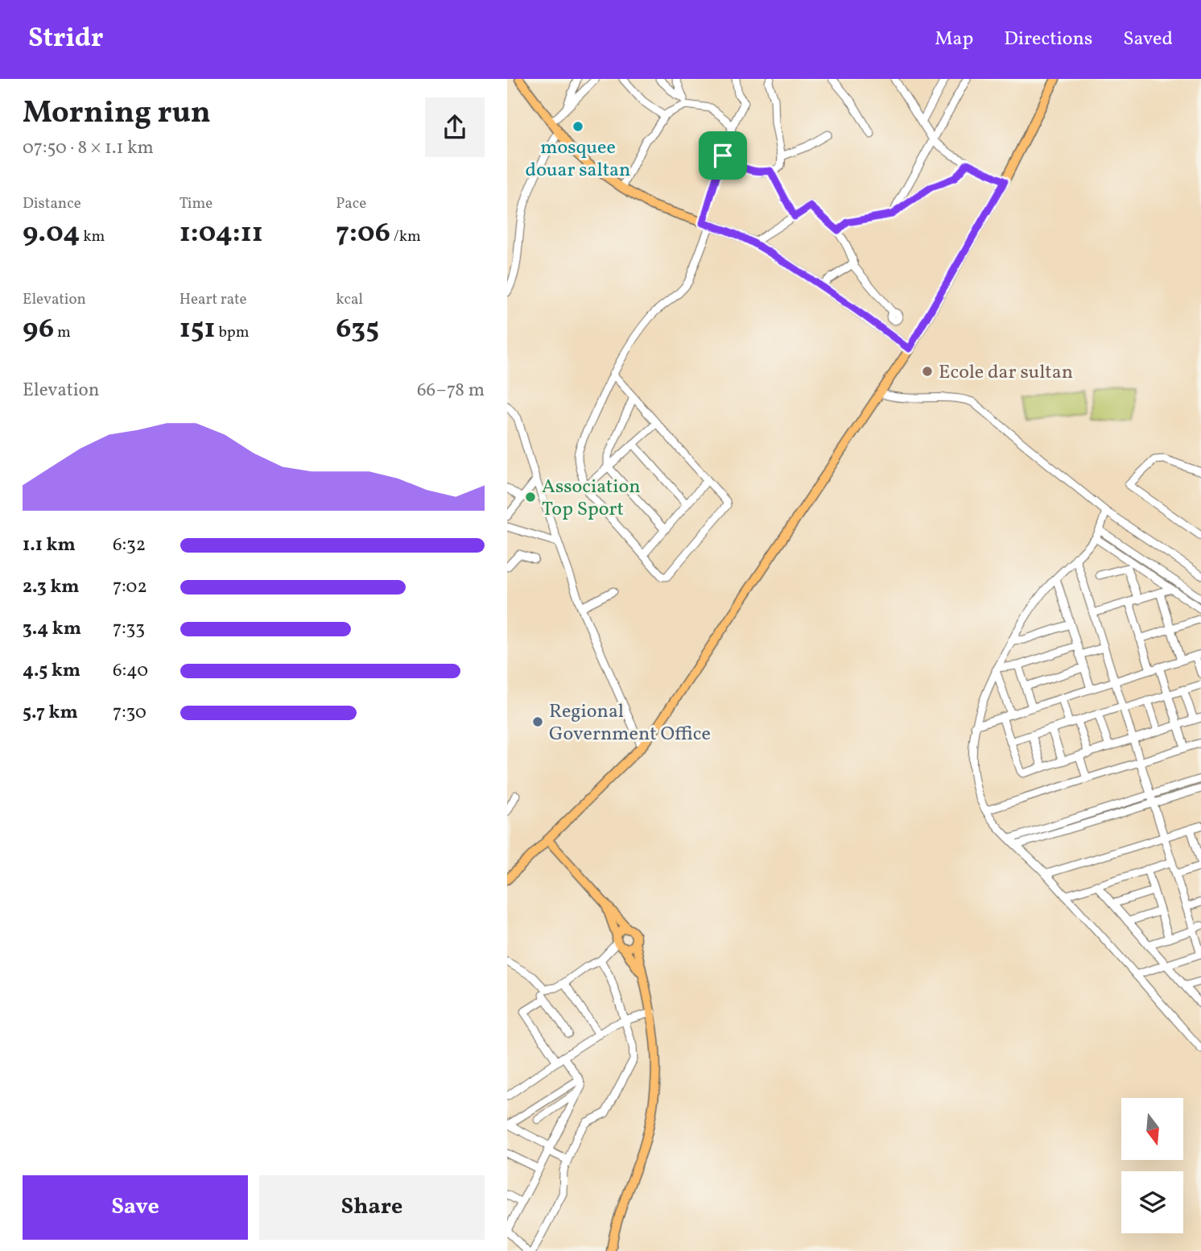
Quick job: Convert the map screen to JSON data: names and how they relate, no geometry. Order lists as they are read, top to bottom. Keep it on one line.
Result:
{"places":["mosquee douar saltan","Ecole dar sultan","Association Top Sport","Regional Government Office"],"north":"bottom","page":{"header":"Stridr","nav":["Map","Directions","Saved"],"heading":["Morning run","07:50 · 8 × 1.1 km"],"stats":[["Distance","9.04 km"],["Time","1:04:11"],["Pace","7:06 /km"],["Elevation","96 m"],["Heart rate","151 bpm"],["kcal","635"]],"chart":["Elevation","66–78 m"],"list":[{"name":"1.1 km","note":"6:32"},{"name":"2.3 km","note":"7:02"},{"name":"3.4 km","note":"7:33"},{"name":"4.5 km","note":"6:40"},{"name":"5.7 km","note":"7:30"}],"buttons":["Save","Share"]}}
